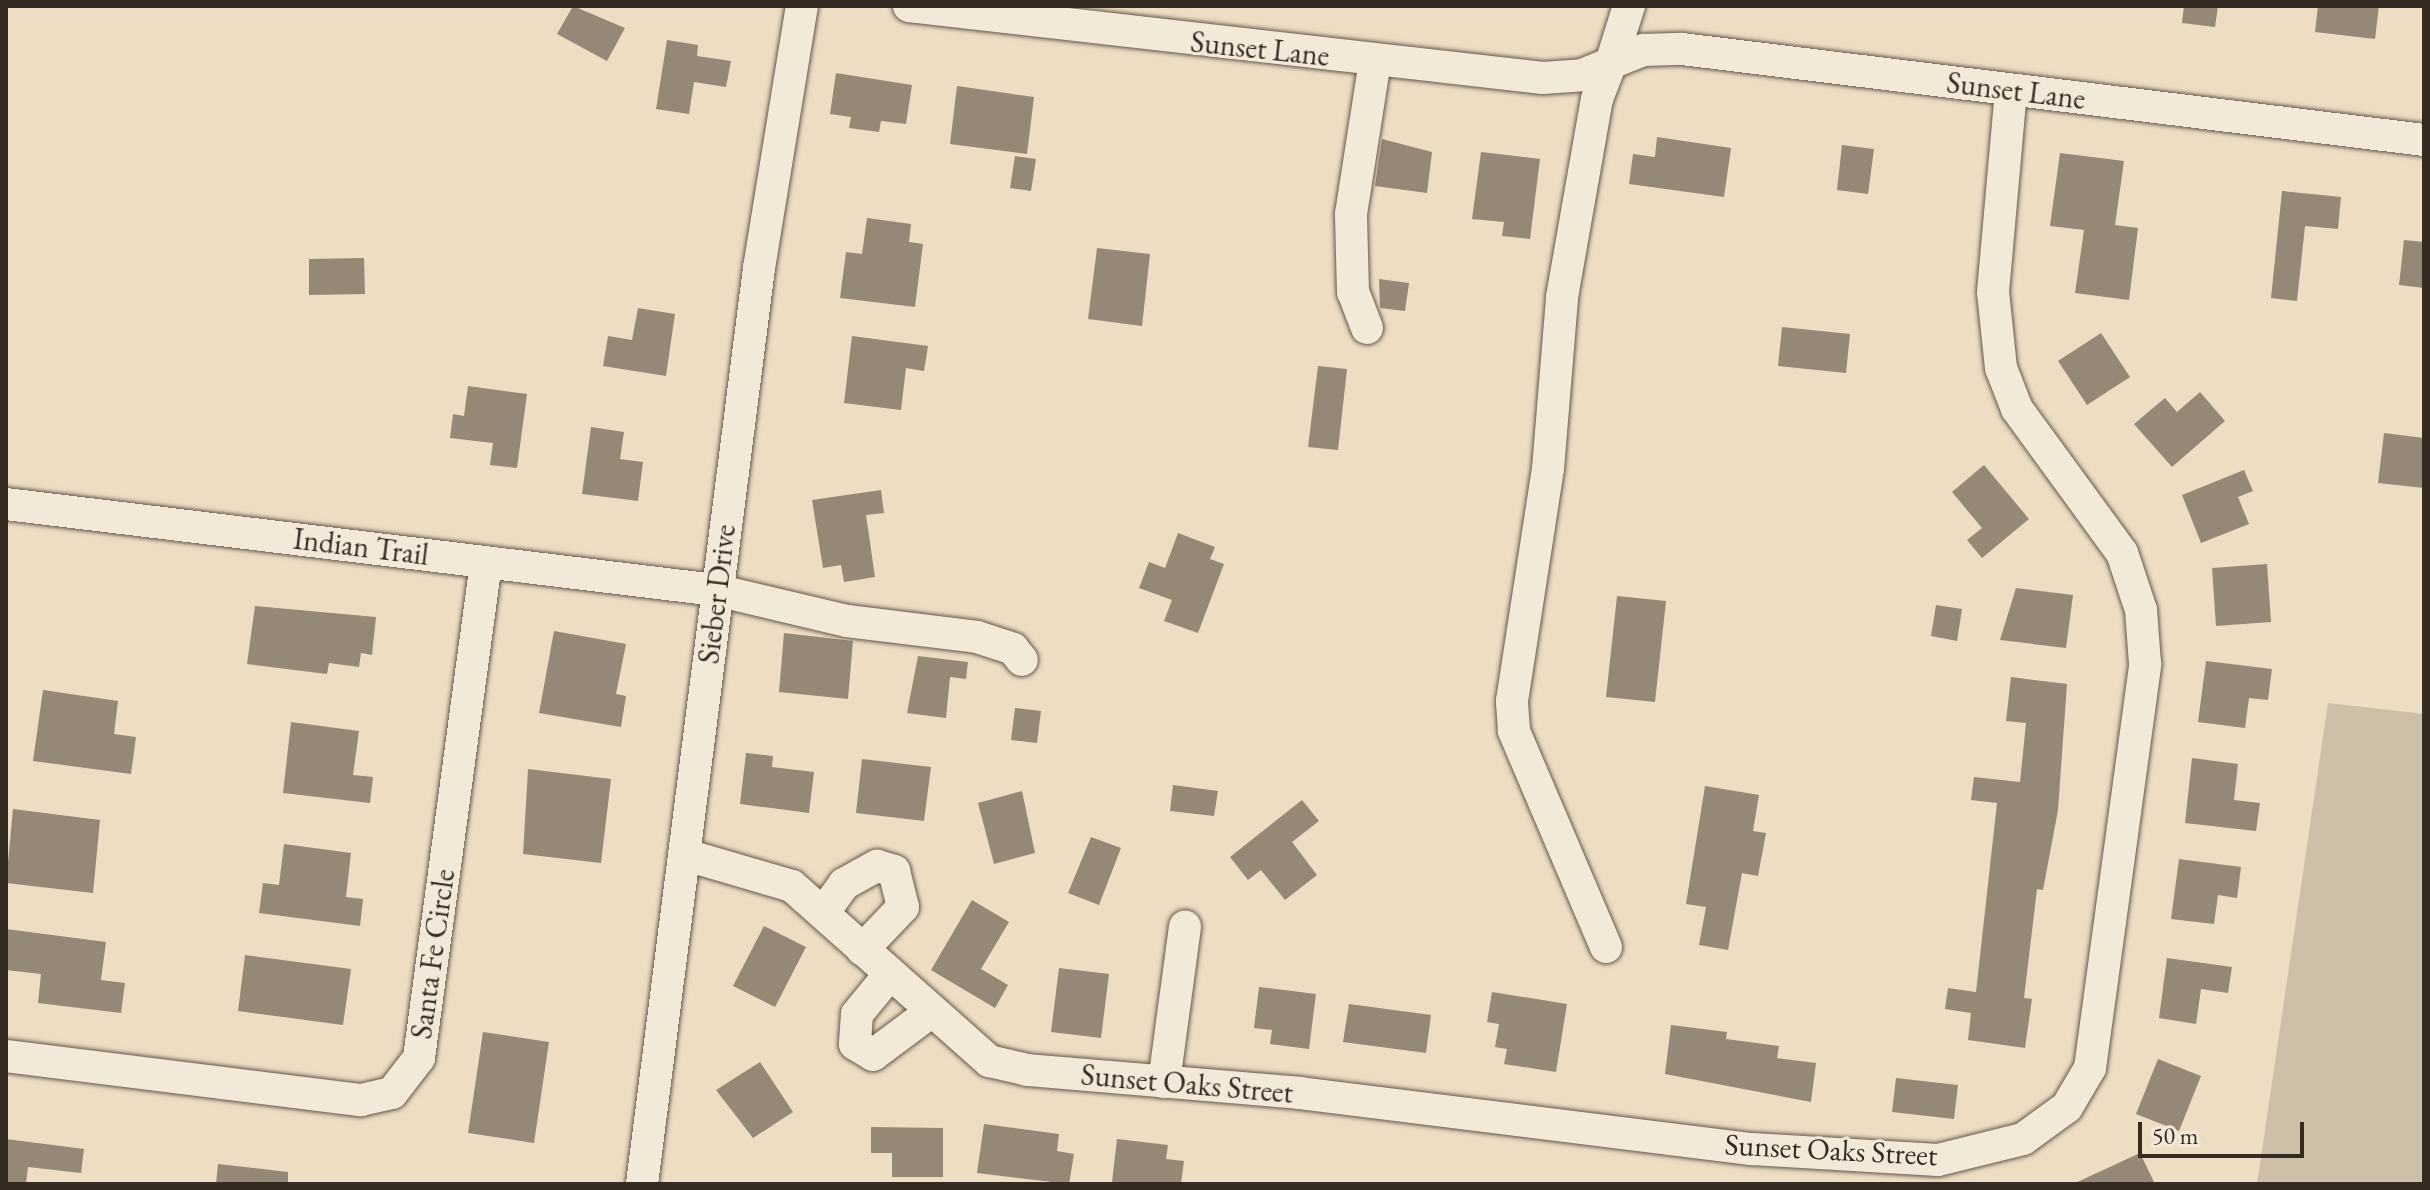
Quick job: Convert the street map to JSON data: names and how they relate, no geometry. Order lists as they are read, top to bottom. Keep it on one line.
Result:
{"streets":{"street":["Sunset Lane","Indian Trail","Sieber Drive","Santa Fe Circle","Sunset Oaks Street"]},"crossings":[["Sunset Lane","Sunset Oaks Street"],["Indian Trail","Sieber Drive"],["Indian Trail","Santa Fe Circle"],["Sieber Drive","Sunset Oaks Street"]],"scale_bar":"50 m"}
